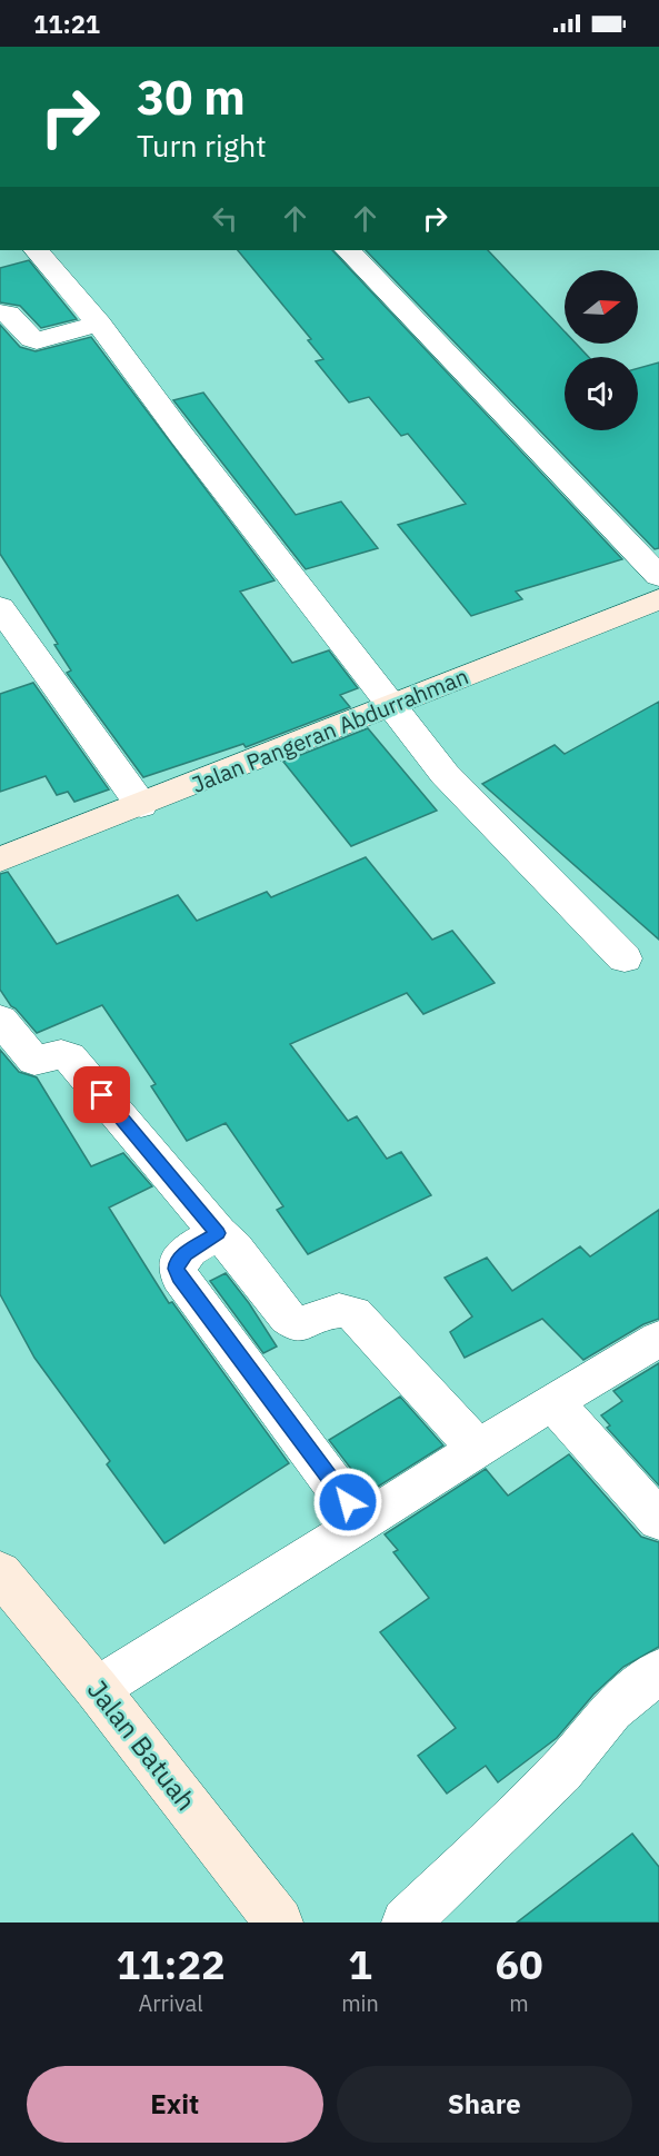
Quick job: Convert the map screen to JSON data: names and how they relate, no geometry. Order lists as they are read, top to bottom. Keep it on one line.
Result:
{"streets":{"street":["Jalan Pangeran Abdurrahman","Jalan Batuah"]},"north":"right","page":{"status":"11:21","turn":["30 m","Turn right"],"eta":["11:22","Arrival","1","min","60","m"],"buttons":["Exit","Share"]}}
